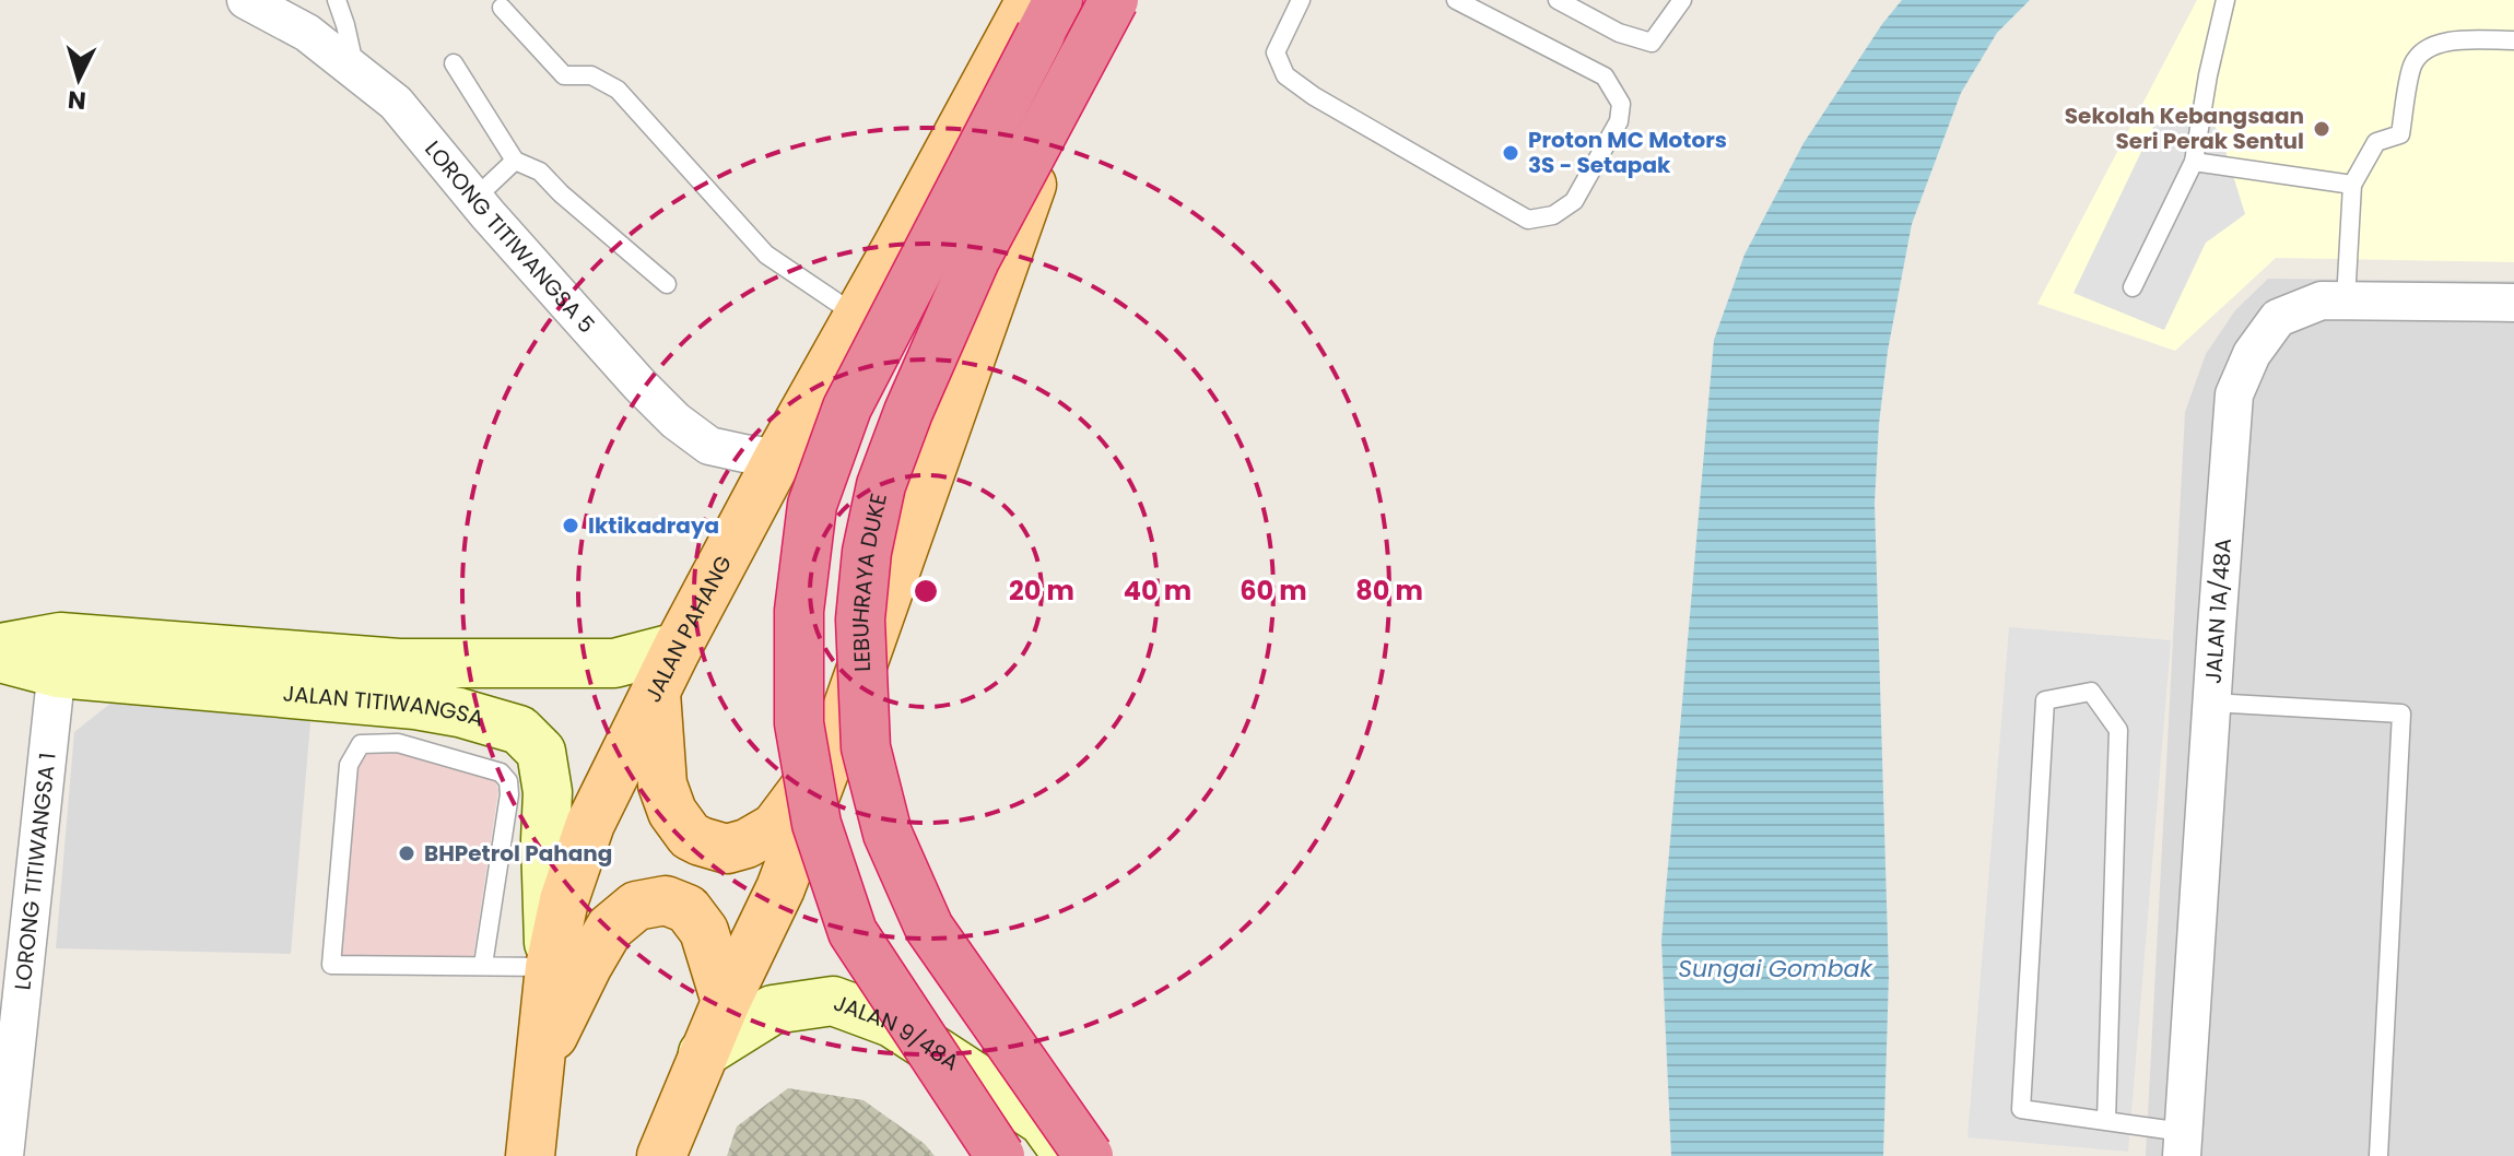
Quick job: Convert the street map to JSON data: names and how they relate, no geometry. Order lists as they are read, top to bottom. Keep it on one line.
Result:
{"streets":{"highway":["LEBUHRAYA DUKE"],"main road":["JALAN PAHANG"],"street":["LORONG TITIWANGSA 5","JALAN 1A/48A","JALAN TITIWANGSA","LORONG TITIWANGSA 1","JALAN 9/48A"]},"crossings":[["LORONG TITIWANGSA 5","JALAN PAHANG"],["JALAN PAHANG","JALAN TITIWANGSA"],["JALAN TITIWANGSA","LORONG TITIWANGSA 1"]],"water":["Sungai Gombak"],"places":["Sekolah Kebangsaan Seri Perak Sentul","Proton MC Motors 3S - Setapak","Iktikadraya","BHPetrol Pahang"],"north":"bottom","rings":["20 m","40 m","60 m","80 m"]}
